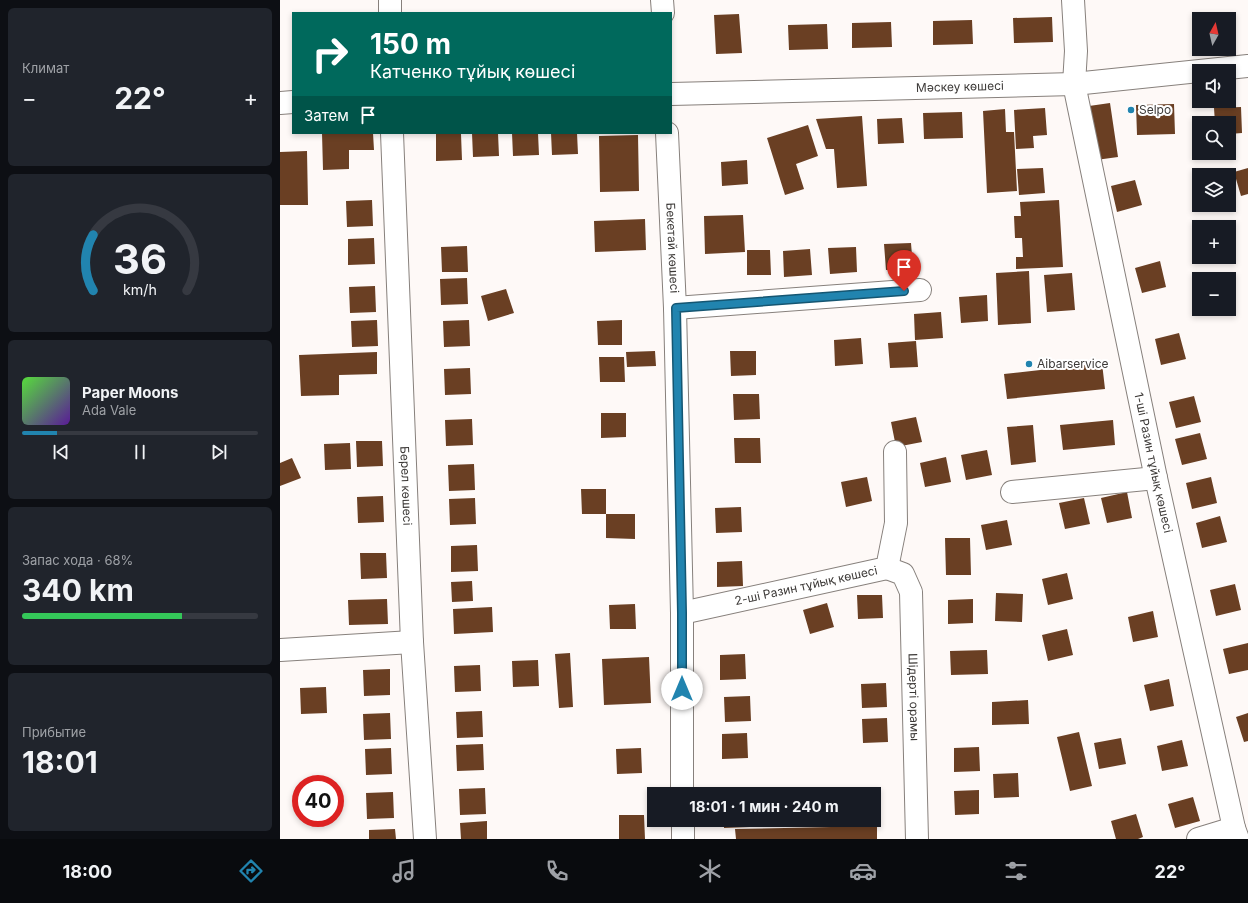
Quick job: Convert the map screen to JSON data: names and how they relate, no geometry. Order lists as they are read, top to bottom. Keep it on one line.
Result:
{"streets":{"street":["Мәскеу көшесі","Бекетай көшесі","1-ші Разин тұйық көшесі","Берел көшесі","2-ші Разин тұйық көшесі","Шідерті орамы"]},"crossings":[["Мәскеу көшесі","1-ші Разин тұйық көшесі"],["Бекетай көшесі","2-ші Разин тұйық көшесі"],["2-ші Разин тұйық көшесі","Шідерті орамы"]],"places":["Selpo","Aibarservice"],"north":"top","page":{"tile":["Климат",["Запас хода · 68%","340 km"],["Прибытие","18:01"]],"map_buttons":["+","−"],"turn":["150 m","Катченко тұйық көшесі"],"heat":["−","22°","+"],"then":"Затем","song":["Paper Moons","Ada Vale"],"limit":"40","trip":"18:01 · 1 мин · 240 m","tabs":["18:00","22°"],"gauge":["36","km/h"]}}
